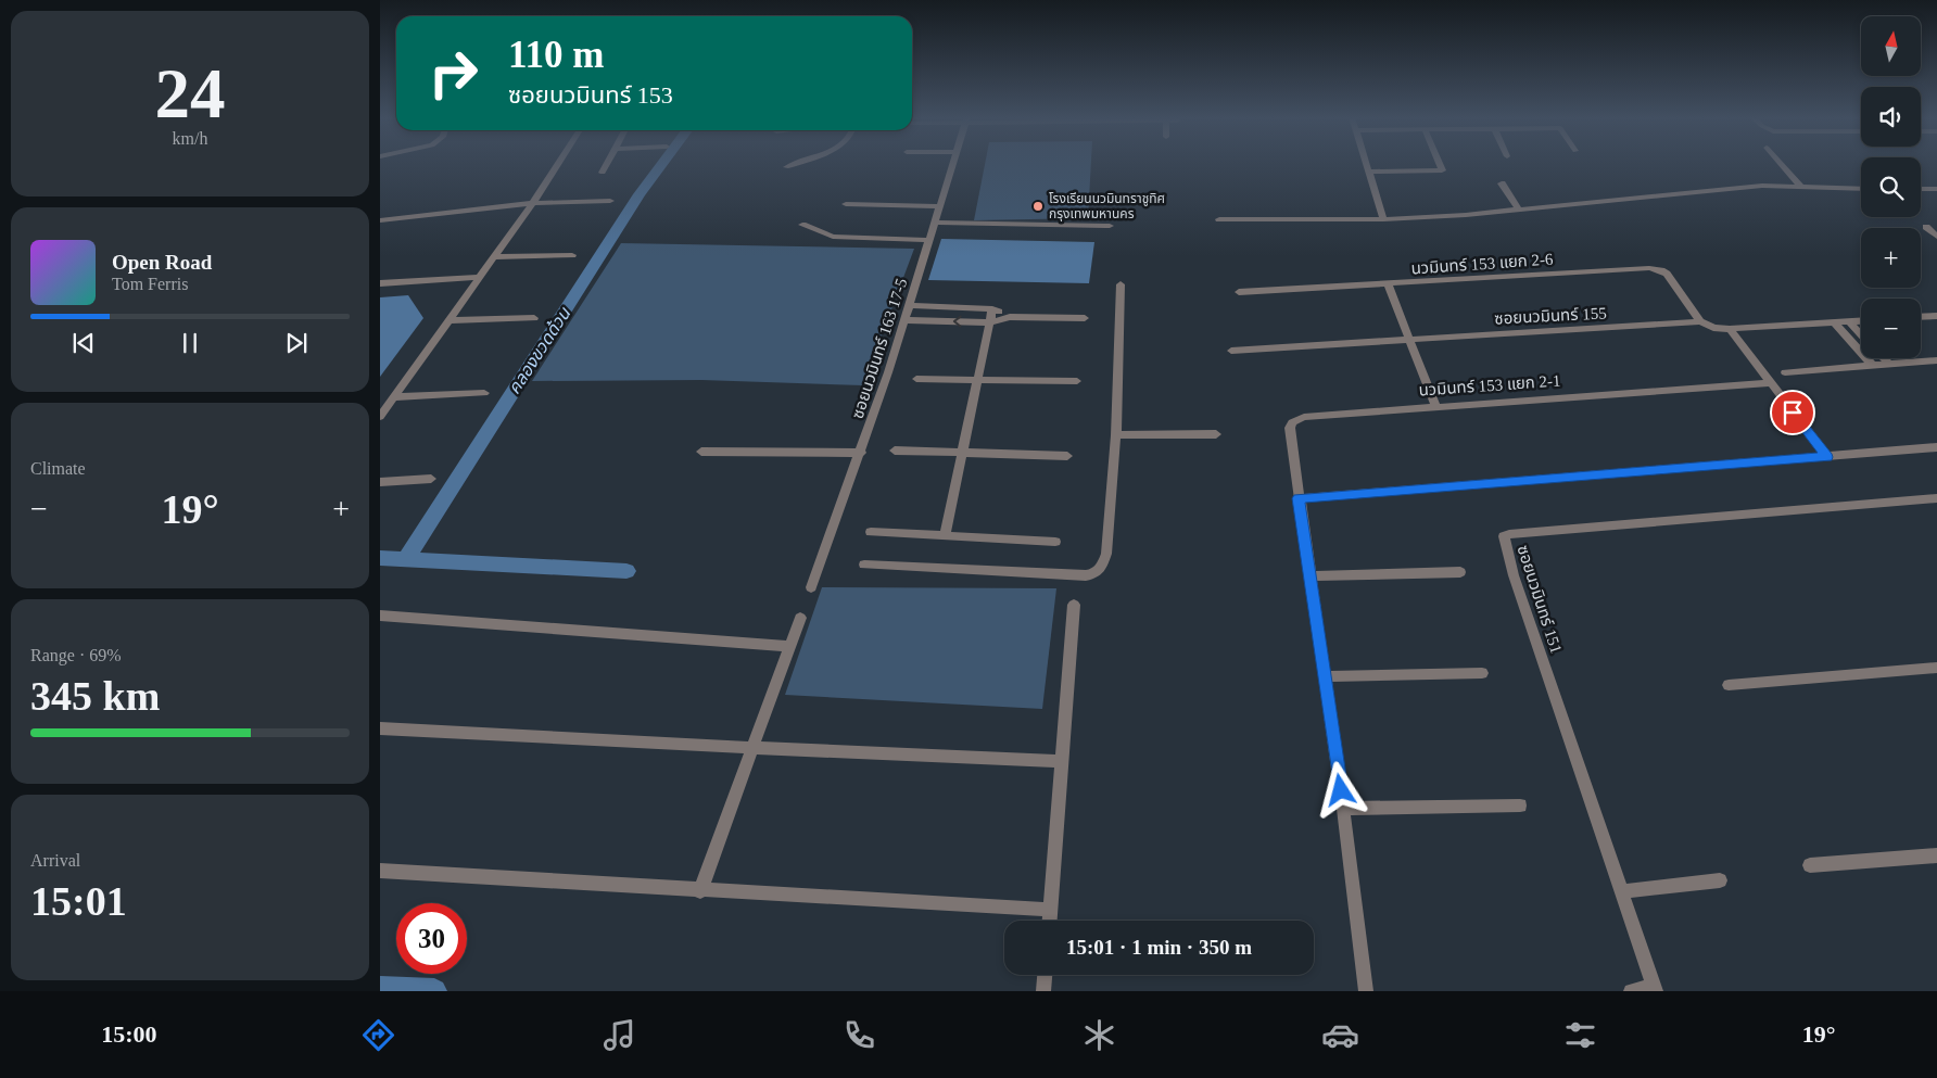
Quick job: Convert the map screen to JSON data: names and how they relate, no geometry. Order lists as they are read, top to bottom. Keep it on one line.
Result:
{"streets":{"street":["นวมินทร์ 153 แยก 2-6","ซอยนวมินทร์ 155","ซอยนวมินทร์ 163 17-5","นวมินทร์ 153 แยก 2-1","ซอยนวมินทร์ 151"]},"crossings":[["นวมินทร์ 153 แยก 2-6","ซอยนวมินทร์ 155"]],"water":["คลองขวดด้วน"],"places":["โรงเรียนนวมินทราชูทิศ กรุงเทพมหานคร"],"north":"top","page":{"tile":[["24","km/h"],"Climate",["Range · 69%","345 km"],["Arrival","15:01"]],"map_buttons":["+","−"],"turn":["110 m","ซอยนวมินทร์ 153"],"song":["Open Road","Tom Ferris"],"heat":["−","19°","+"],"limit":"30","trip":"15:01 · 1 min · 350 m","tabs":["15:00","19°"]}}
